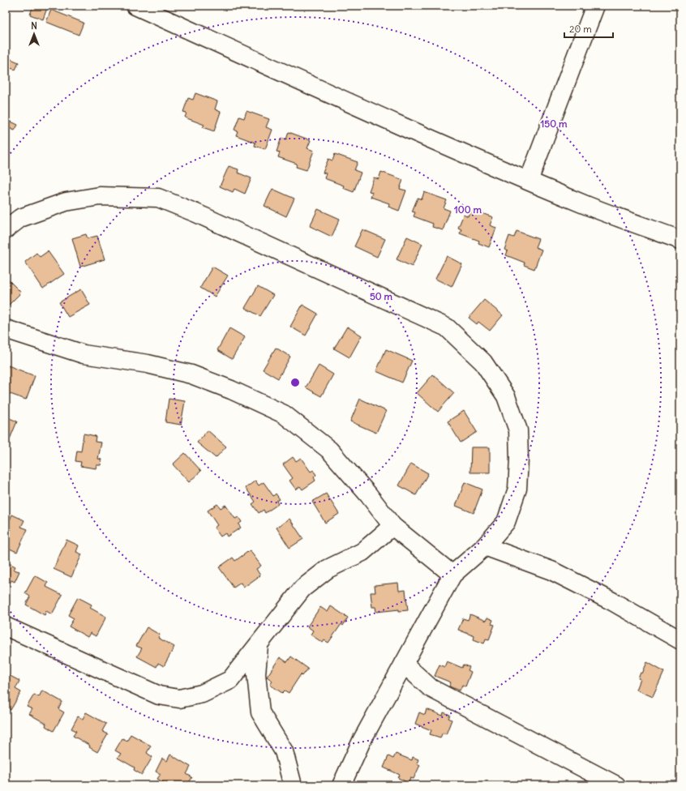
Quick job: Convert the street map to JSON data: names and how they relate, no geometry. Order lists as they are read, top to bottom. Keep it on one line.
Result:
{"scale_bar":"20 m","north":"top","rings":["150 m","100 m","50 m"]}
